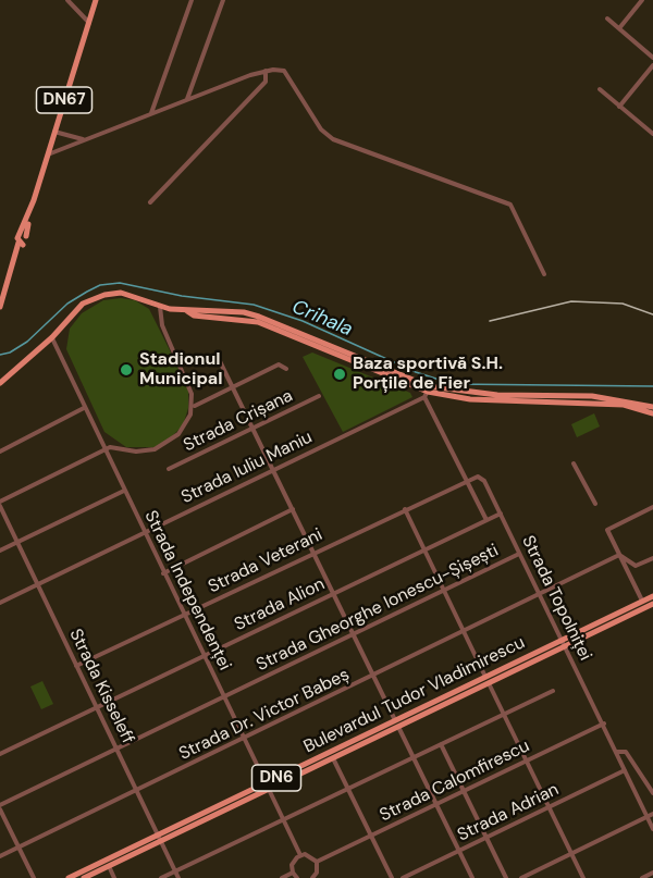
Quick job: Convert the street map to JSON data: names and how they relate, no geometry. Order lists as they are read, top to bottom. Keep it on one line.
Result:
{"streets":{"main road":["DN67","Bulevardul Tudor Vladimirescu","DN6"],"street":["Strada Crișana","Strada Iuliu Maniu","Strada Veterani","Strada Independenței","Strada Topolniței","Strada Alion","Strada Gheorghe Ionescu-Șișești","Strada Kisseleff","Strada Dr. Victor Babeș","Strada Calomfirescu","Strada Adrian"]},"crossings":[["Strada Iuliu Maniu","Strada Independenței"],["Strada Iuliu Maniu","Strada Kisseleff"],["Strada Veterani","Strada Independenței"],["Strada Veterani","Strada Topolniței"],["Strada Veterani","Strada Kisseleff"],["Strada Independenței","Strada Alion"],["Strada Independenței","Strada Gheorghe Ionescu-Șișești"],["Strada Independenței","Bulevardul Tudor Vladimirescu"],["Strada Independenței","Strada Dr. Victor Babeș"],["Strada Topolniței","Strada Alion"],["Strada Topolniței","Strada Gheorghe Ionescu-Șișești"],["Strada Topolniței","Bulevardul Tudor Vladimirescu"],["Strada Topolniței","Strada Dr. Victor Babeș"],["Strada Topolniței","DN6"],["Strada Topolniței","Strada Calomfirescu"],["Strada Topolniței","Strada Adrian"],["Strada Alion","Strada Kisseleff"],["Strada Gheorghe Ionescu-Șișești","Strada Kisseleff"],["Strada Kisseleff","Bulevardul Tudor Vladimirescu"],["Strada Kisseleff","Strada Dr. Victor Babeș"],["Bulevardul Tudor Vladimirescu","DN6"]],"water":["Crihala"],"places":["Stadionul Municipal","Baza sportivă S.H. Porțile de Fier"]}
